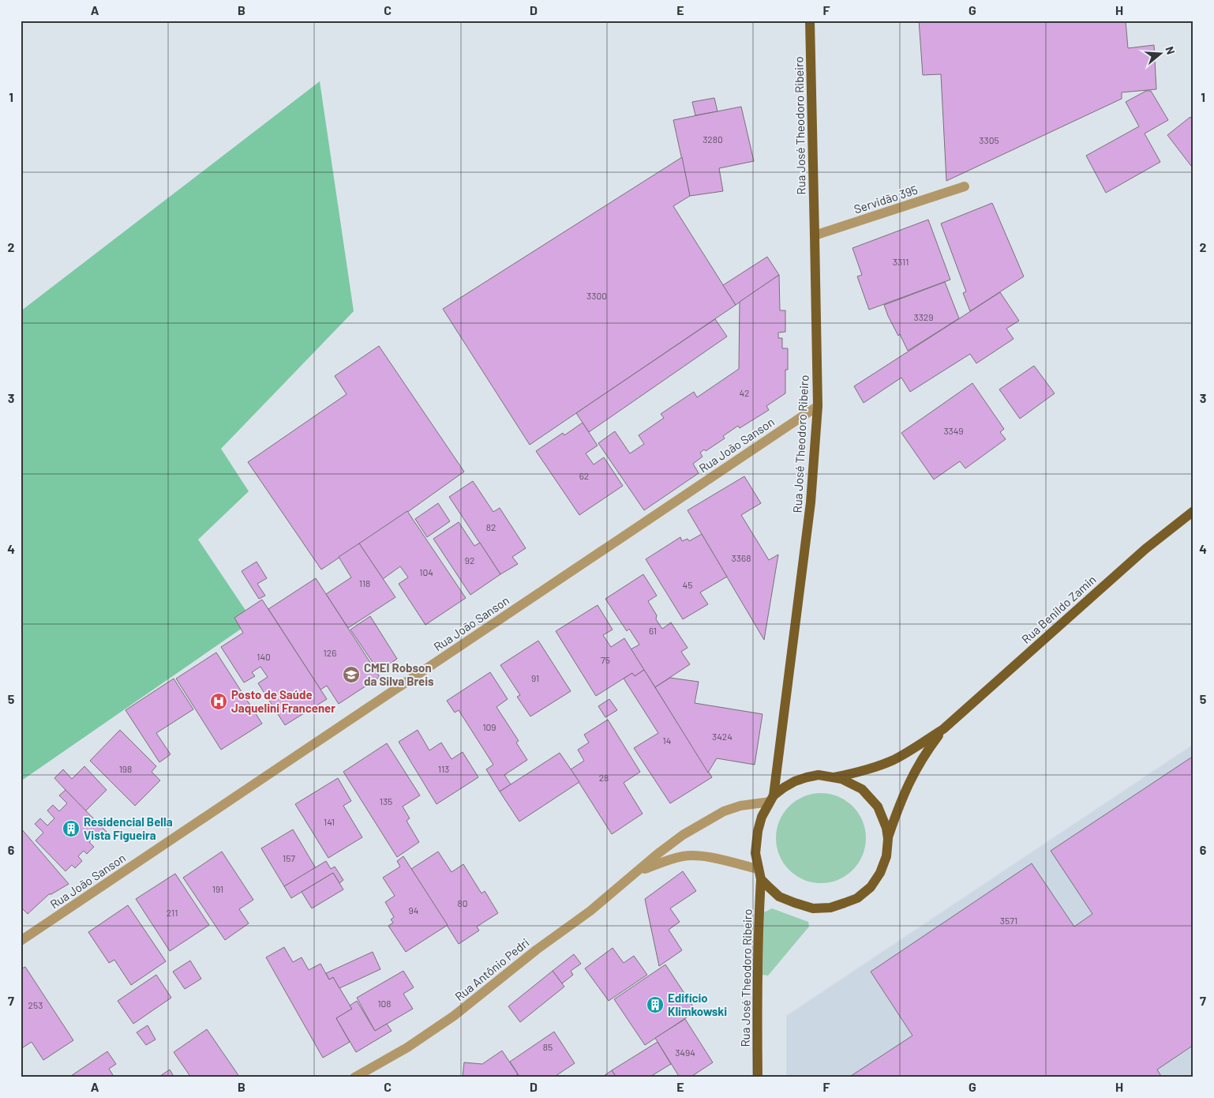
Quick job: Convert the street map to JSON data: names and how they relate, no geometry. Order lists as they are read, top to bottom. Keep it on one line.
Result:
{"streets":{"main road":["Rua José Theodoro Ribeiro","Rua Benildo Zamin"],"street":["Servidão 395","Rua João Sanson","Rua Antônio Pedri"]},"crossings":[["Rua José Theodoro Ribeiro","Servidão 395"],["Rua José Theodoro Ribeiro","Rua João Sanson"],["Rua José Theodoro Ribeiro","Rua Benildo Zamin"],["Rua José Theodoro Ribeiro","Rua Antônio Pedri"],["Rua Benildo Zamin","Rua Antônio Pedri"]],"places":{"school or university":["CMEI Robson da Silva Breis"],"hospital":["Posto de Saúde Jaquelini Francener"],"building":["Residencial Bella Vista Figueira","Edifício Klimkowski"]},"house_numbers":["3280","3305","3311","3300","3329","42","3349","62","82","3368","92","104","118","45","61","126","140","75","91","109","3424","14","198","113","28","135","141","157","191","80","94","211","3571","108","253","85","3494"],"north":"right","grid":{"columns":["A","B","C","D","E","F","G","H"],"rows":["1","2","3","4","5","6","7"]}}
